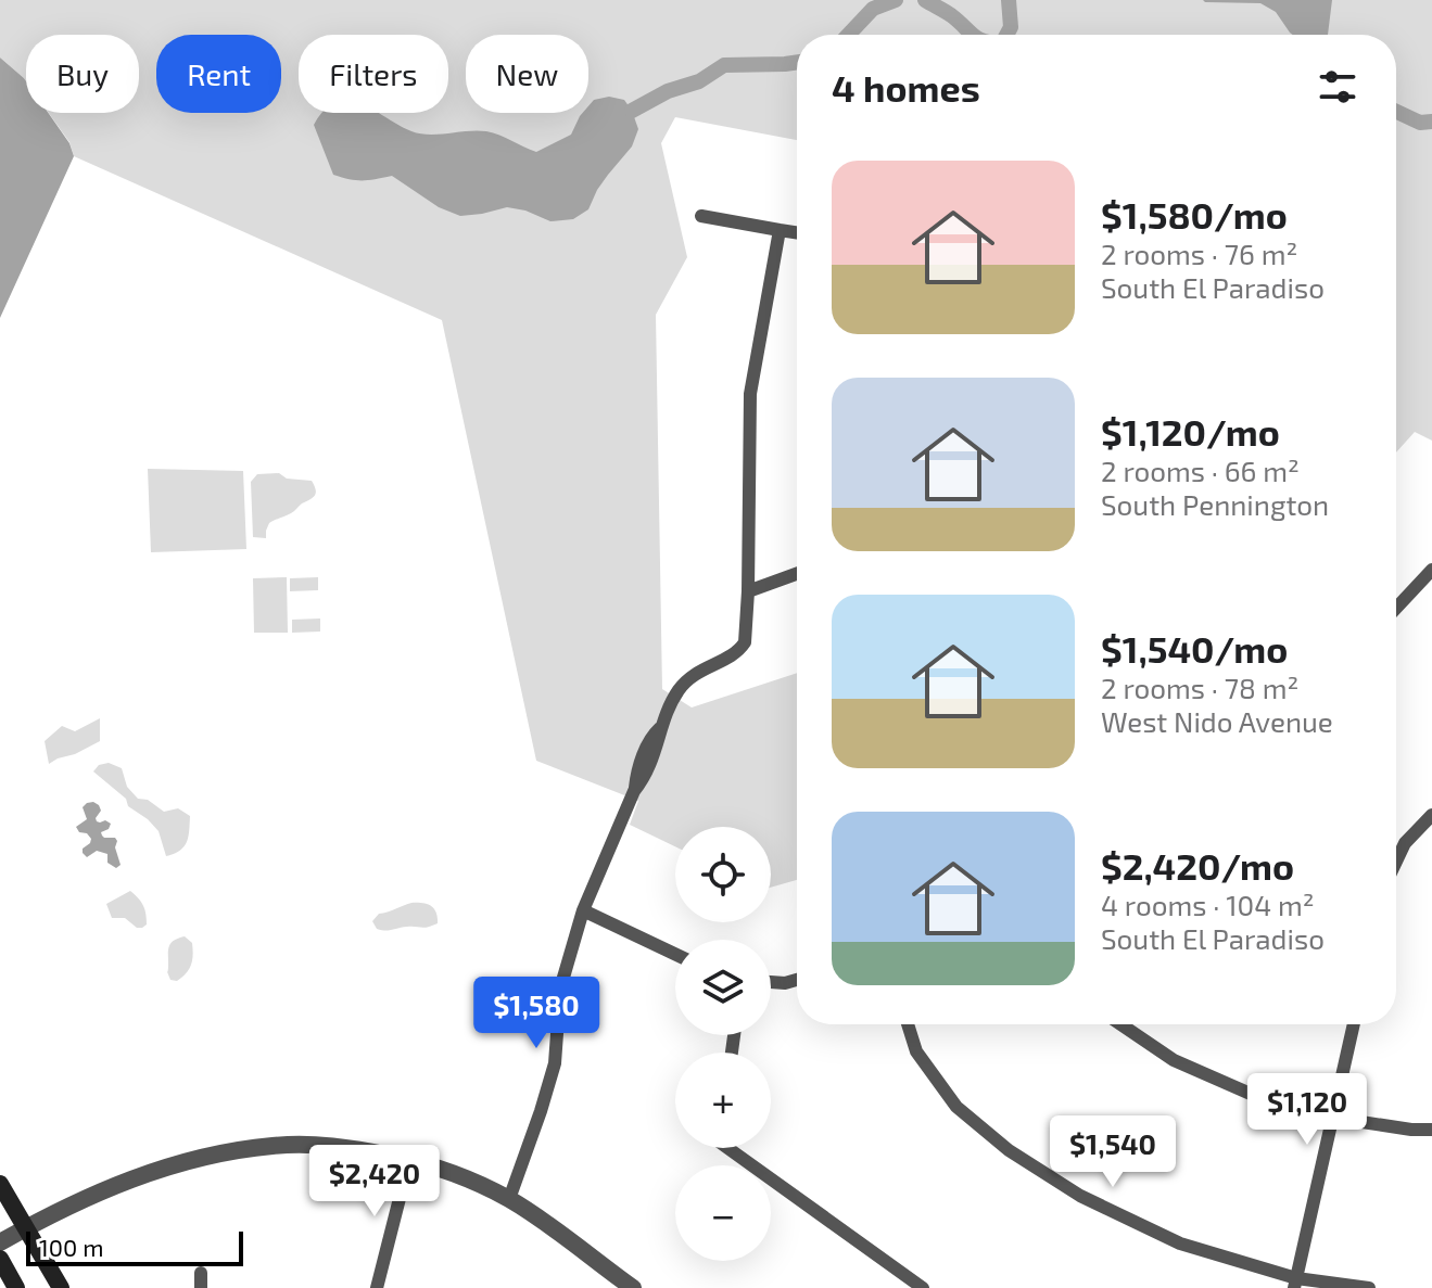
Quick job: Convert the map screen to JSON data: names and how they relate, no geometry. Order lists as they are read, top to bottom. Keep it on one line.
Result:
{"scale_bar":"100 m","page":{"chip":["Buy","Rent","Filters","New"],"heading":"4 homes","list":[{"name":"$1,580/mo","note":"2 rooms · 76 m² · South El Paradiso"},{"name":"$1,120/mo","note":"2 rooms · 66 m² · South Pennington"},{"name":"$1,540/mo","note":"2 rooms · 78 m² · West Nido Avenue"},{"name":"$2,420/mo","note":"4 rooms · 104 m² · South El Paradiso"}],"map_buttons":["+","−"],"price":["$1,580","$1,120","$1,540","$2,420"],"scale":"100 m"}}
